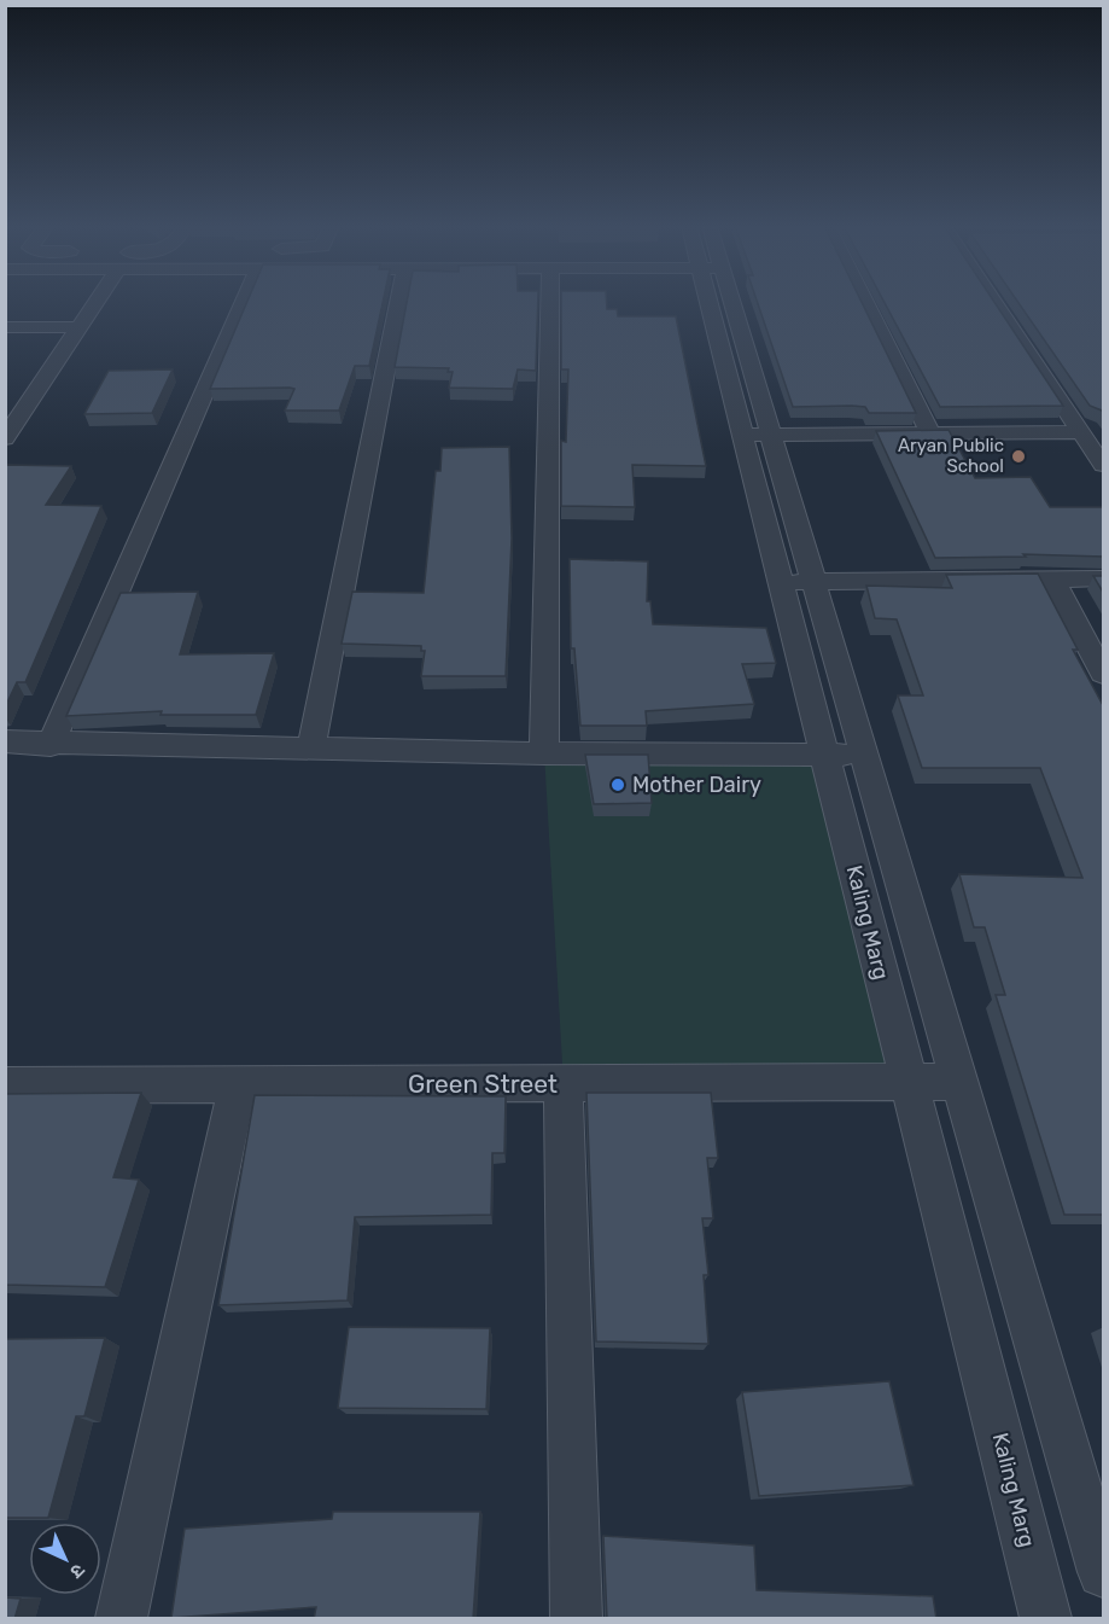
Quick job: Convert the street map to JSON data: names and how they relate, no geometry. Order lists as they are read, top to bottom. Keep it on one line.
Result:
{"streets":{"street":["Kaling Marg","Green Street"]},"crossings":[["Kaling Marg","Green Street"]],"places":["Aryan Public School","Mother Dairy"],"north":"bottom right"}
